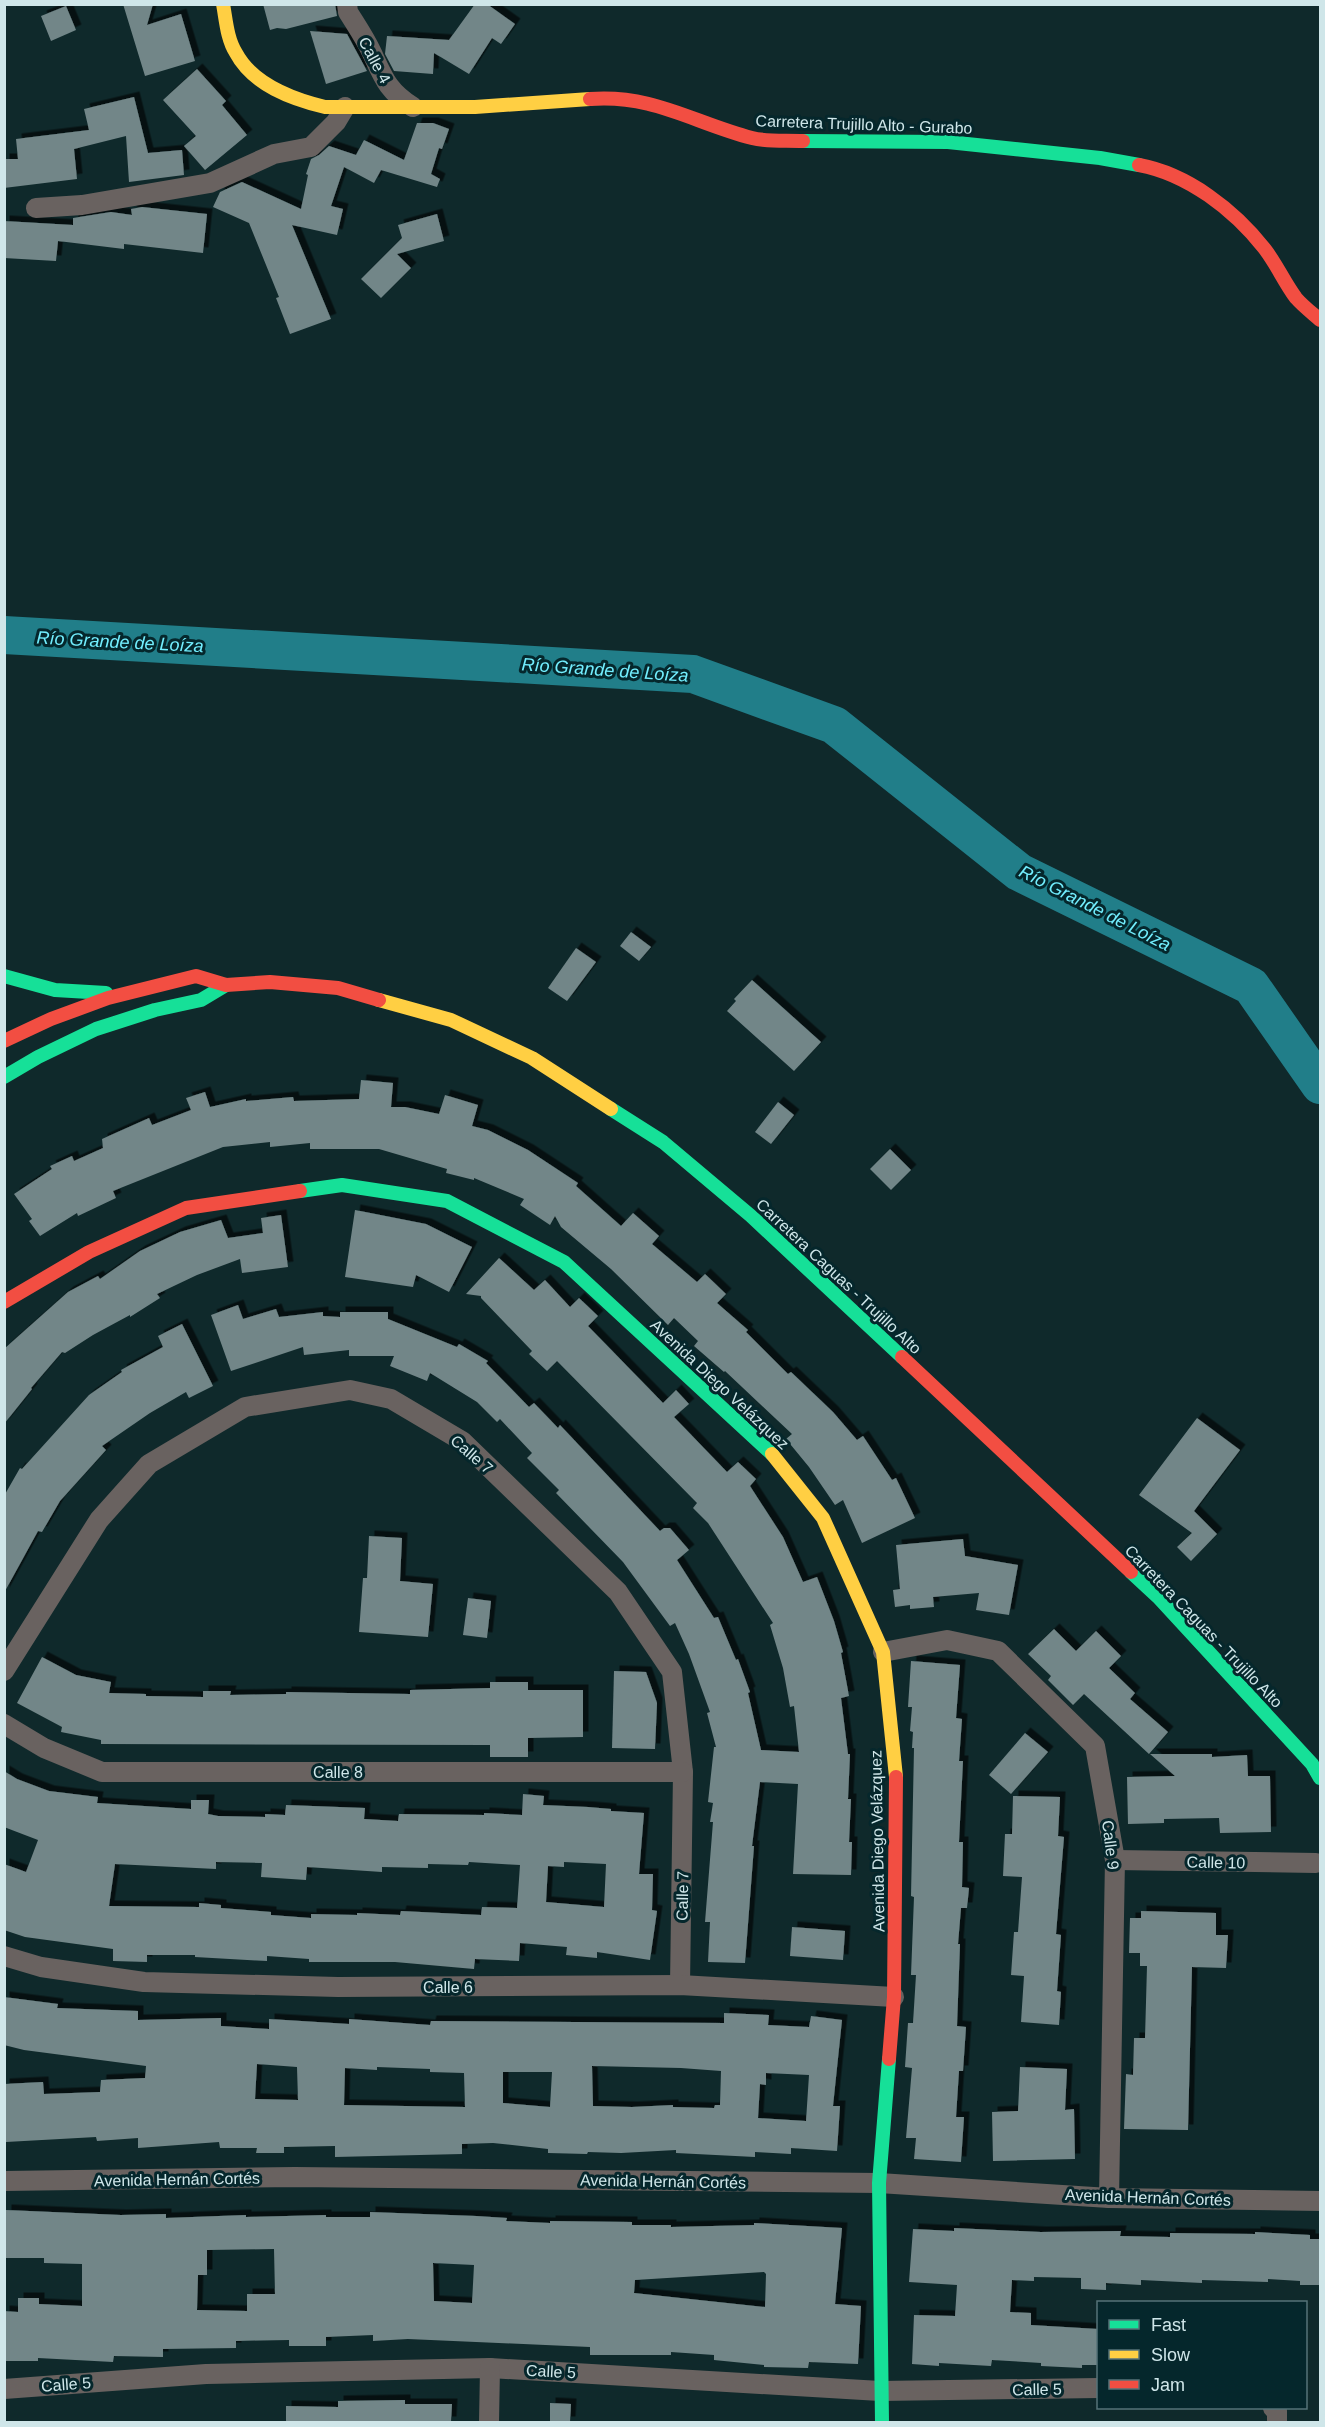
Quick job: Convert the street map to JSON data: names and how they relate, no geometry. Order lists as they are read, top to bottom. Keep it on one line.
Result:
{"streets":{"street":["Calle 4","Carretera Trujillo Alto - Gurabo","Carretera Caguas - Trujillo Alto","Avenida Diego Velázquez","Calle 7","Calle 8","Calle 9","Calle 10","Calle 6","Avenida Hernán Cortés","Calle 5"]},"crossings":[["Calle 4","Carretera Trujillo Alto - Gurabo"],["Avenida Diego Velázquez","Calle 9"],["Avenida Diego Velázquez","Calle 6"],["Avenida Diego Velázquez","Avenida Hernán Cortés"],["Avenida Diego Velázquez","Calle 5"],["Calle 7","Calle 8"],["Calle 7","Calle 6"],["Calle 9","Calle 10"],["Calle 9","Avenida Hernán Cortés"]],"water":["Río Grande de Loíza"],"legend":["Fast","Slow","Jam"]}
